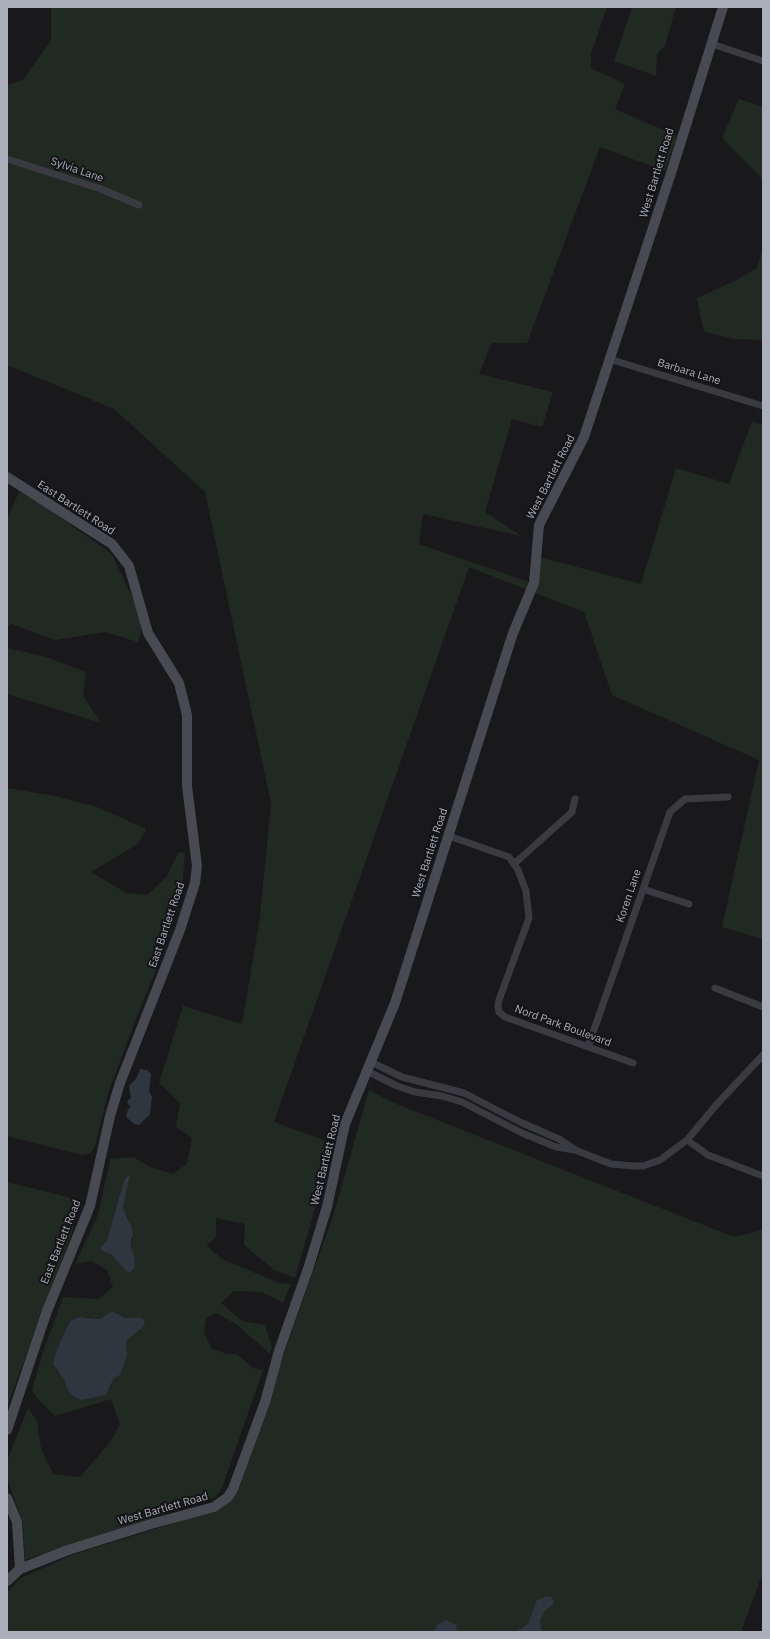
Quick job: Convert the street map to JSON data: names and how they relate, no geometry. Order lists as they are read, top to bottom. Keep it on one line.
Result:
{"streets":{"street":["Sylvia Lane","West Bartlett Road","Barbara Lane","East Bartlett Road","Koren Lane","Nord Park Boulevard"]},"crossings":[["West Bartlett Road","Barbara Lane"],["Koren Lane","Nord Park Boulevard"]]}
